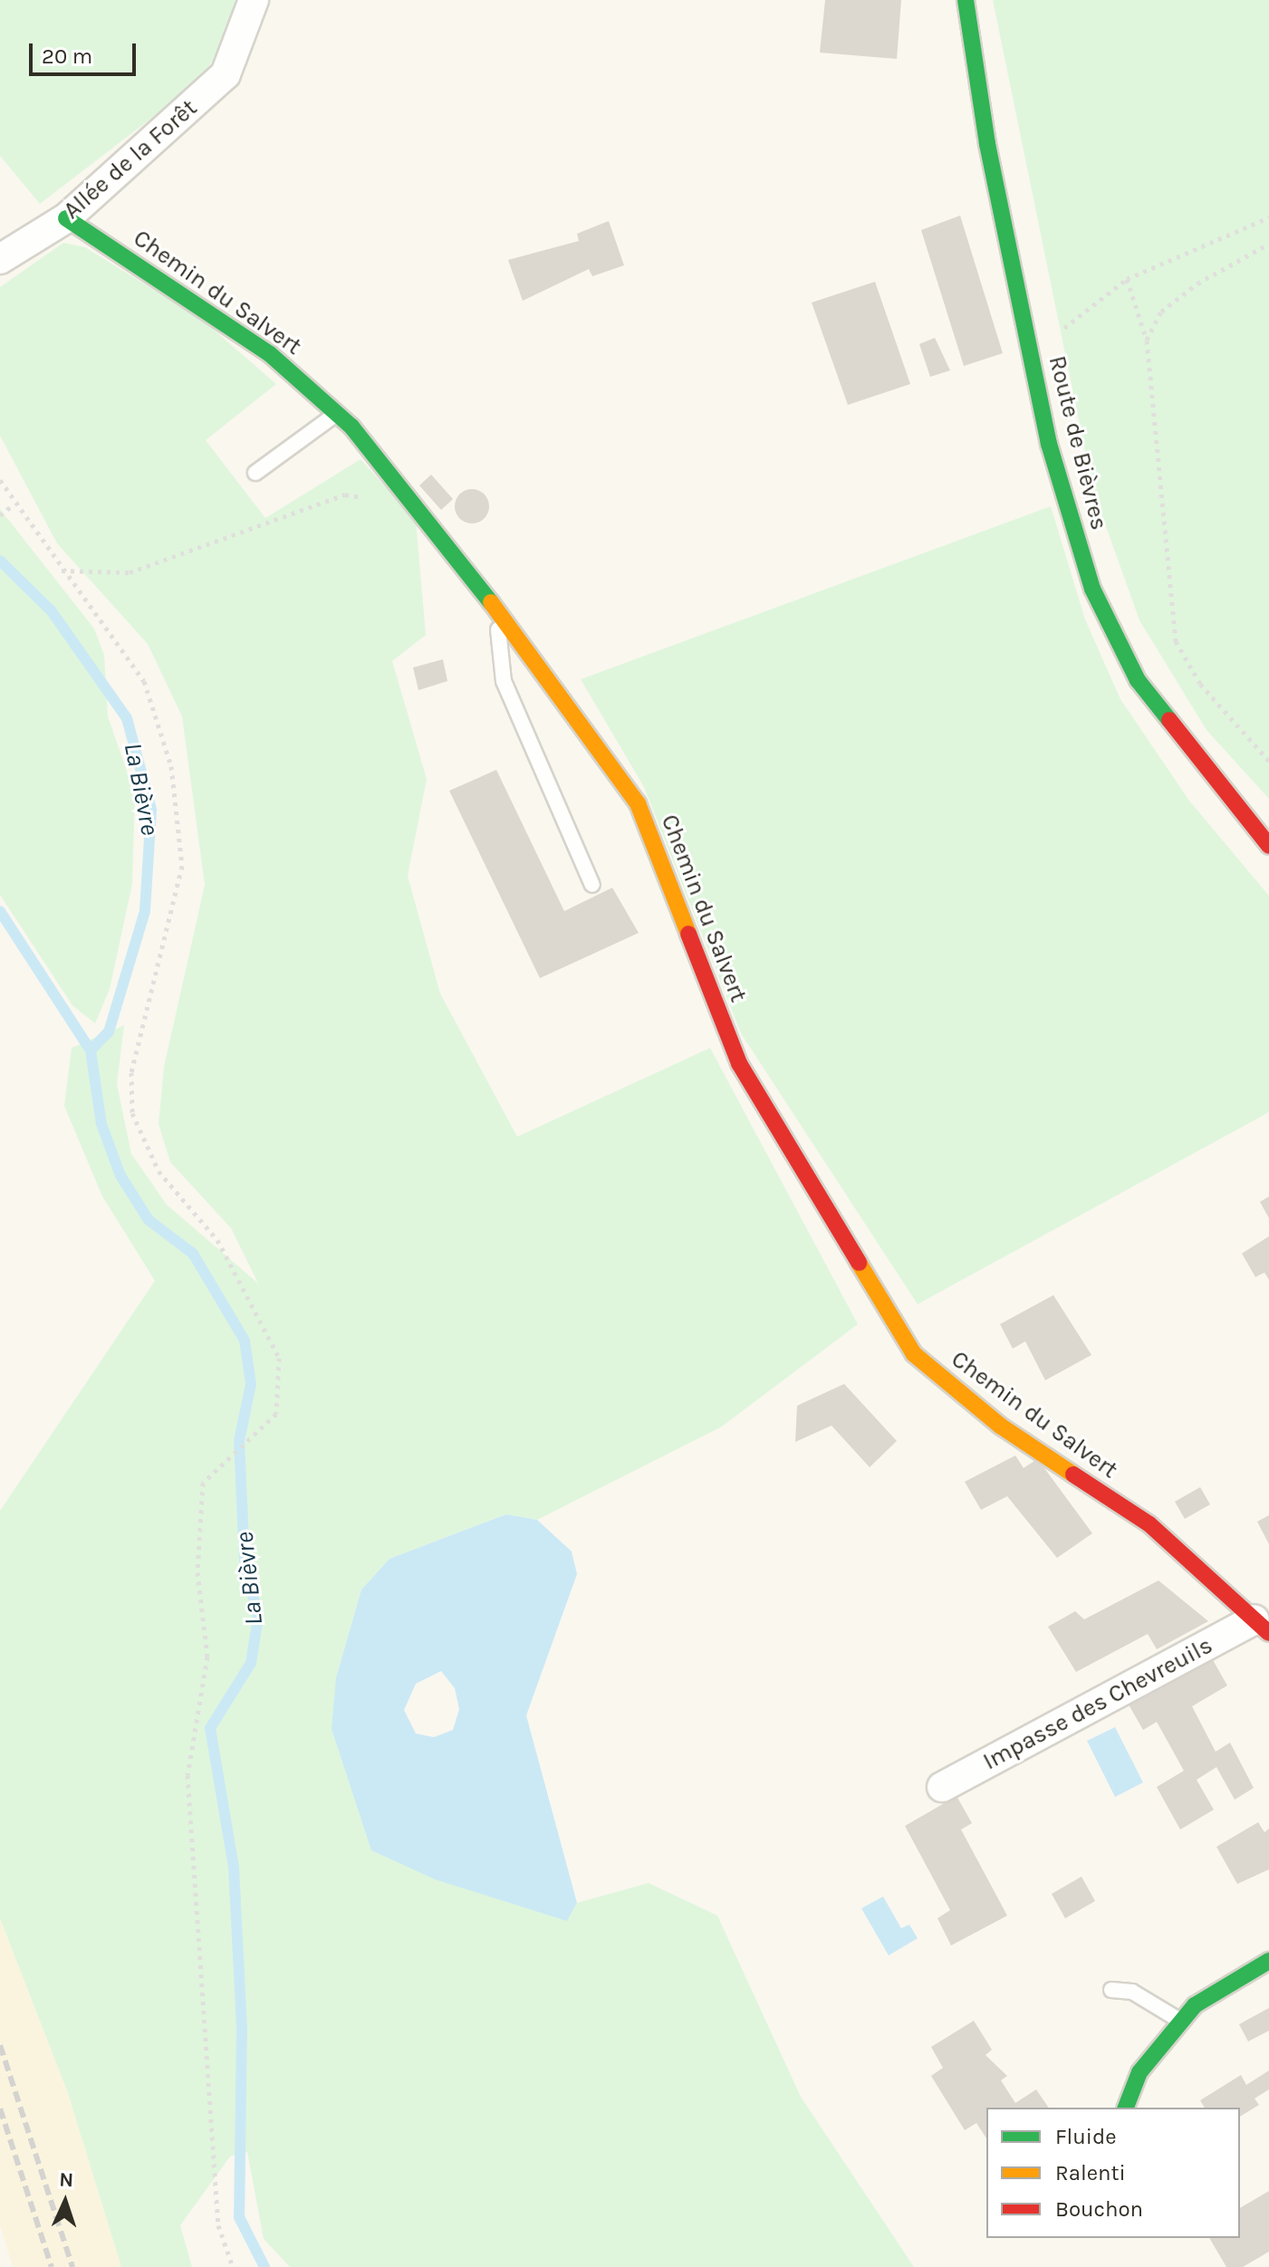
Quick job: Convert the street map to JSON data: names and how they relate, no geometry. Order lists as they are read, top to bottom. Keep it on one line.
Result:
{"streets":{"street":["Allée de la Forêt","Chemin du Salvert","Route de Bièvres","Impasse des Chevreuils"]},"crossings":[["Allée de la Forêt","Chemin du Salvert"],["Chemin du Salvert","Impasse des Chevreuils"]],"water":["La Bièvre"],"legend":["Fluide","Ralenti","Bouchon"],"scale_bar":"20 m","north":"top"}
